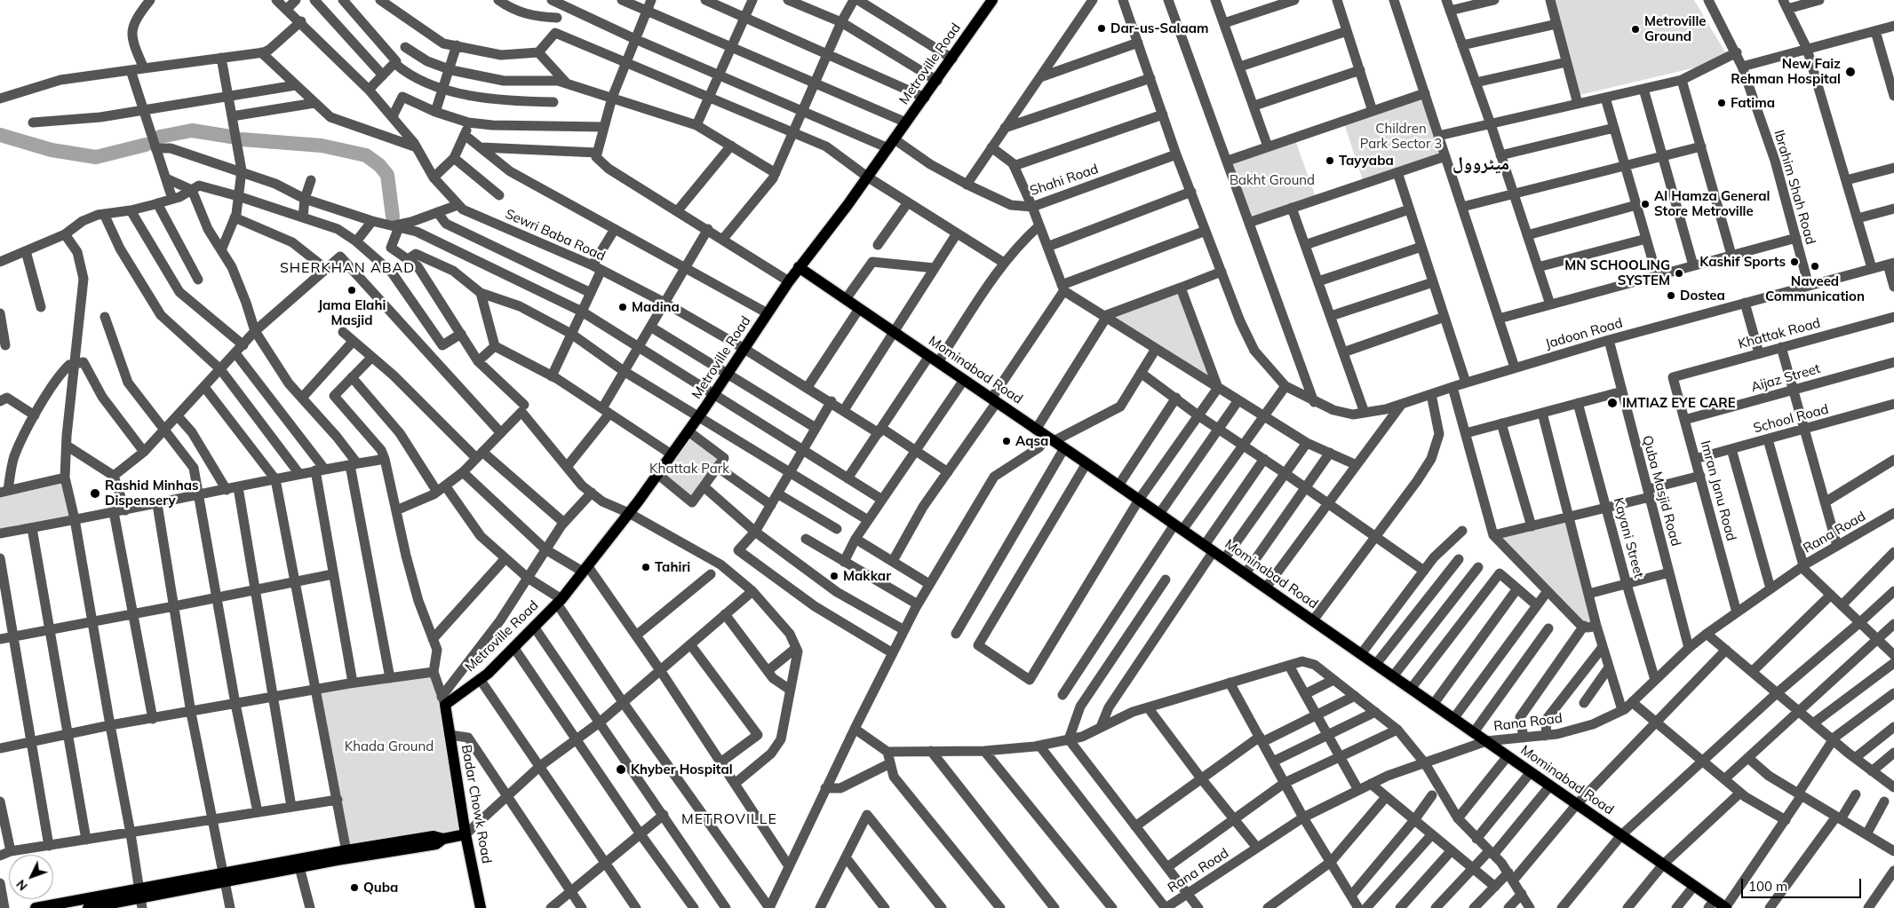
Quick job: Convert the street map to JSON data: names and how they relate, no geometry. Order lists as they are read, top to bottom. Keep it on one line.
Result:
{"streets":{"main road":["Metroville Road","Mominabad Road","Badar Chowk Road"],"street":["Shahi Road","Ibrahim Shah Road","Sewri Baba Road","Jadoon Road","Khattak Road","Aijaz Street","School Road","Quba Masjid Road","Imran Janu Road","Rana Road","Kayani Street"]},"crossings":[["Metroville Road","Shahi Road"],["Metroville Road","Sewri Baba Road"],["Metroville Road","Mominabad Road"],["Metroville Road","Badar Chowk Road"],["Shahi Road","Jadoon Road"],["Ibrahim Shah Road","Jadoon Road"],["Jadoon Road","Quba Masjid Road"],["Khattak Road","Imran Janu Road"],["Mominabad Road","Rana Road"],["Aijaz Street","Imran Janu Road"],["School Road","Imran Janu Road"],["Quba Masjid Road","Rana Road"],["Imran Janu Road","Rana Road"],["Rana Road","Kayani Street"]],"districts":["میٹروول","SHERKHAN ABAD","METROVILLE"],"parks":["Children Park Sector 3","Bakht Ground","Khattak Park","Khada Ground"],"places":["Dar-us-Salaam","Metroville Ground","New Faiz Rehman Hospital","Fatima","Tayyaba","Al Hamza General Store Metroville","Kashif Sports","Naveed Communication","MN SCHOOLING SYSTEM","Jama Elahi Masjid","Dostea","Madina","IMTIAZ EYE CARE","Aqsa","Rashid Minhas Dispensery","Tahiri","Makkar","Khyber Hospital","Quba"],"scale_bar":"100 m","north":"bottom left"}
